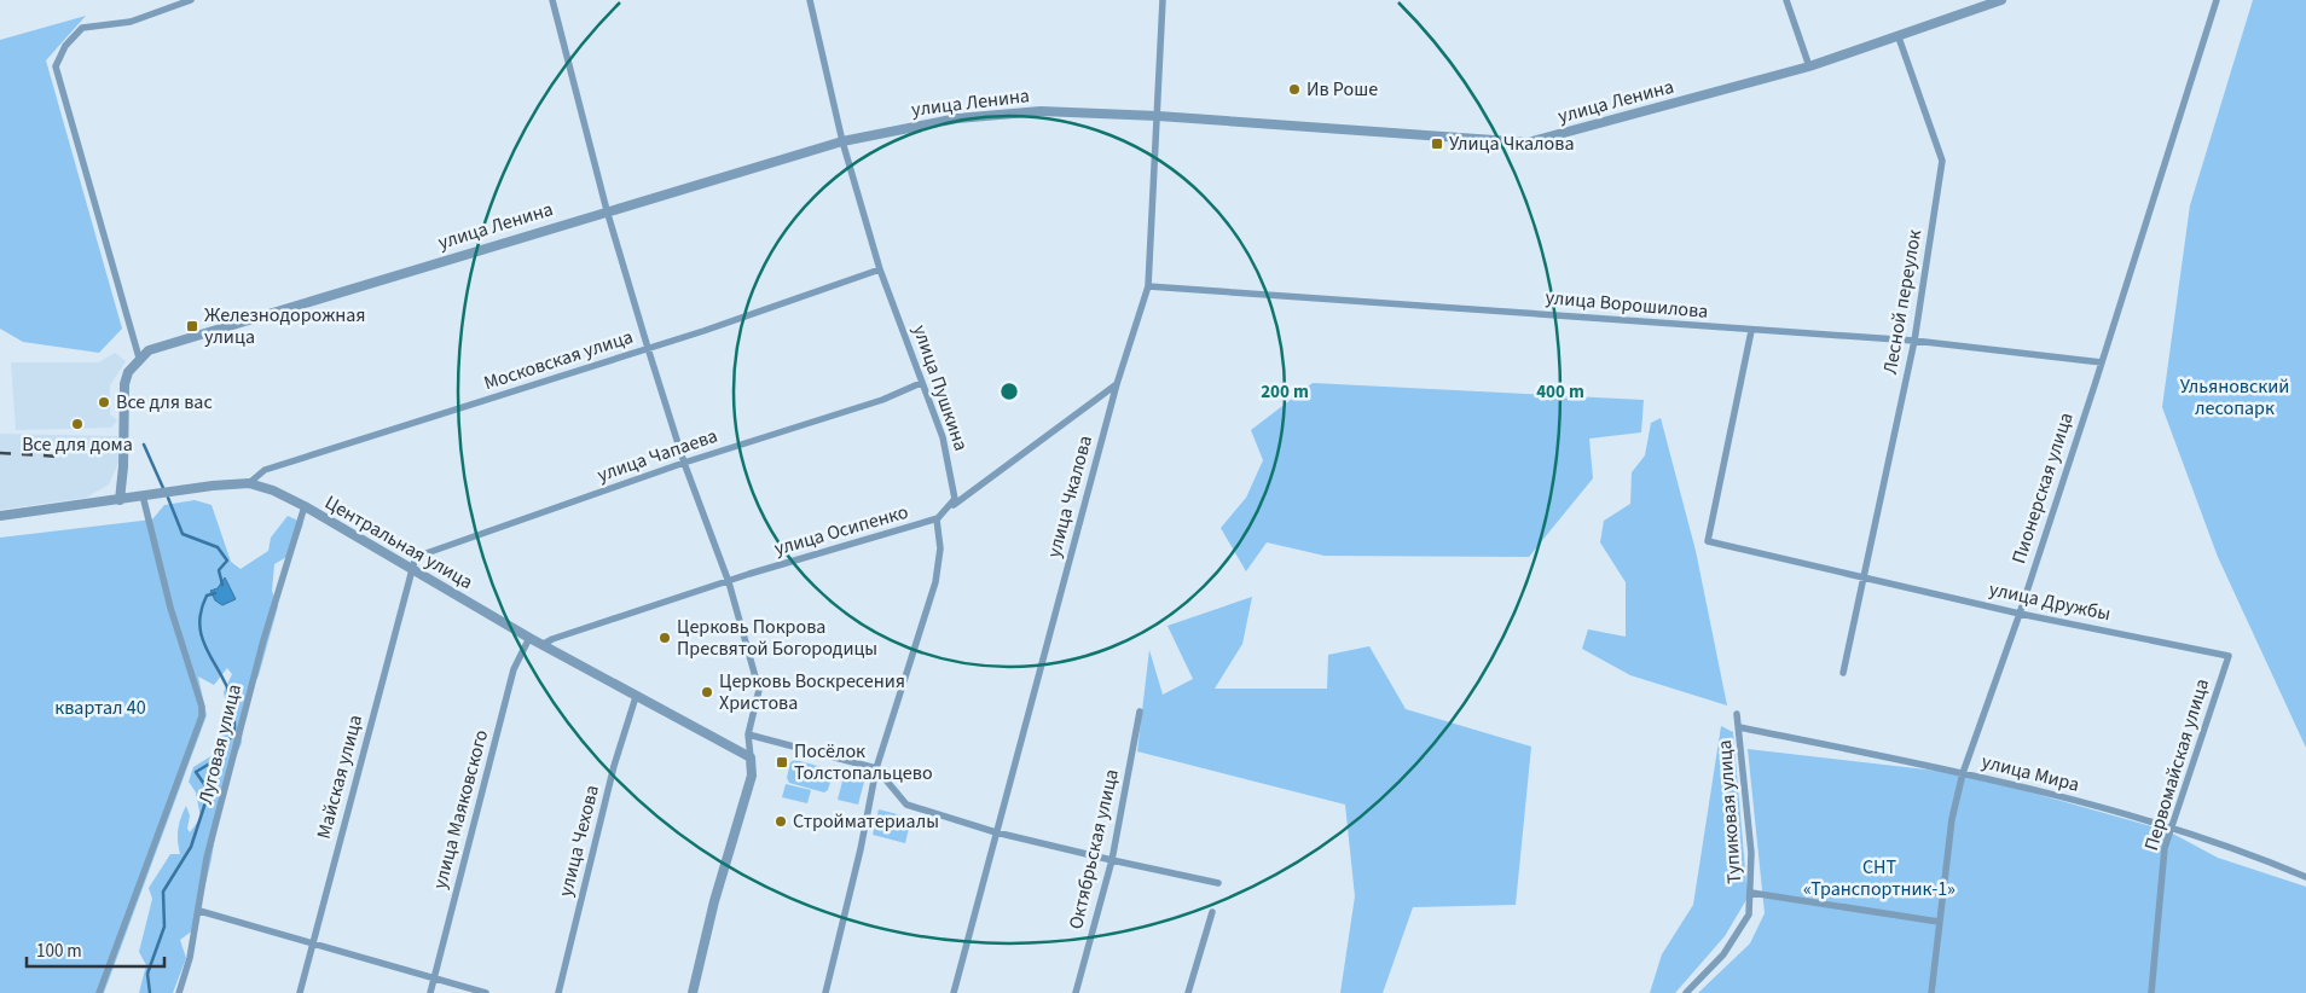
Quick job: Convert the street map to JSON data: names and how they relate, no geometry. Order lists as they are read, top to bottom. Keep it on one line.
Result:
{"streets":{"street":["улица Ленина","Лесной переулок","улица Ворошилова","Московская улица","улица Пушкина","улица Чапаева","Пионерская улица","улица Чкалова","улица Осипенко","Центральная улица","улица Дружбы","Луговая улица","Первомайская улица","улица Мира","Майская улица","улица Маяковского","Тупиковая улица","улица Чехова","Октябрьская улица"]},"crossings":[["улица Ленина","Лесной переулок"],["улица Ленина","улица Пушкина"],["улица Ленина","улица Чкалова"],["Лесной переулок","улица Ворошилова"],["Лесной переулок","улица Дружбы"],["улица Ворошилова","Пионерская улица"],["улица Ворошилова","улица Чкалова"],["улица Ворошилова","улица Дружбы"],["Московская улица","улица Пушкина"],["Московская улица","Центральная улица"],["улица Пушкина","улица Чапаева"],["улица Пушкина","улица Осипенко"],["улица Чапаева","Центральная улица"],["улица Чапаева","Майская улица"],["Пионерская улица","улица Дружбы"],["Пионерская улица","улица Мира"],["улица Чкалова","улица Осипенко"],["улица Осипенко","Центральная улица"],["Центральная улица","Луговая улица"],["Центральная улица","Майская улица"],["Центральная улица","улица Маяковского"],["Центральная улица","улица Чехова"],["улица Дружбы","Первомайская улица"],["Первомайская улица","улица Мира"],["улица Мира","Тупиковая улица"]],"parks":["Ульяновский лесопарк","квартал 40","СНТ «Транспортник-1»"],"places":{"other":["Ив Роше","Все для вас","Все для дома","Церковь Покрова Пресвятой Богородицы","Церковь Воскресения Христова","Стройматериалы"],"transit":["Улица Чкалова","Железнодорожная улица","Посёлок Толстопальцево"]},"scale_bar":"100 m","rings":["200 m","400 m"]}
